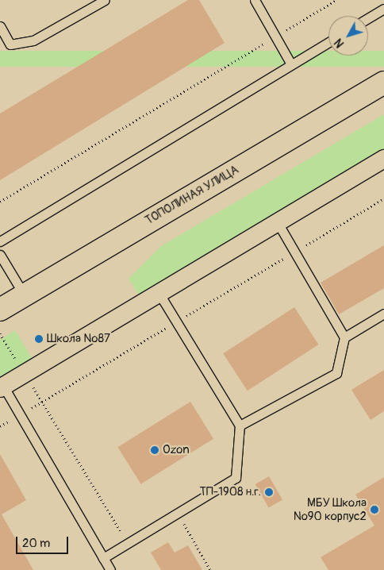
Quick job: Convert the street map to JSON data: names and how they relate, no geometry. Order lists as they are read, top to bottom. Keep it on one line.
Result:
{"streets":{"main road":["ТОПОЛИНАЯ УЛИЦА"]},"places":["Школа №87","Ozon","ТП-1908 н.г.","МБУ Школа №90 корпус2"],"scale_bar":"20 m","north":"bottom left"}
